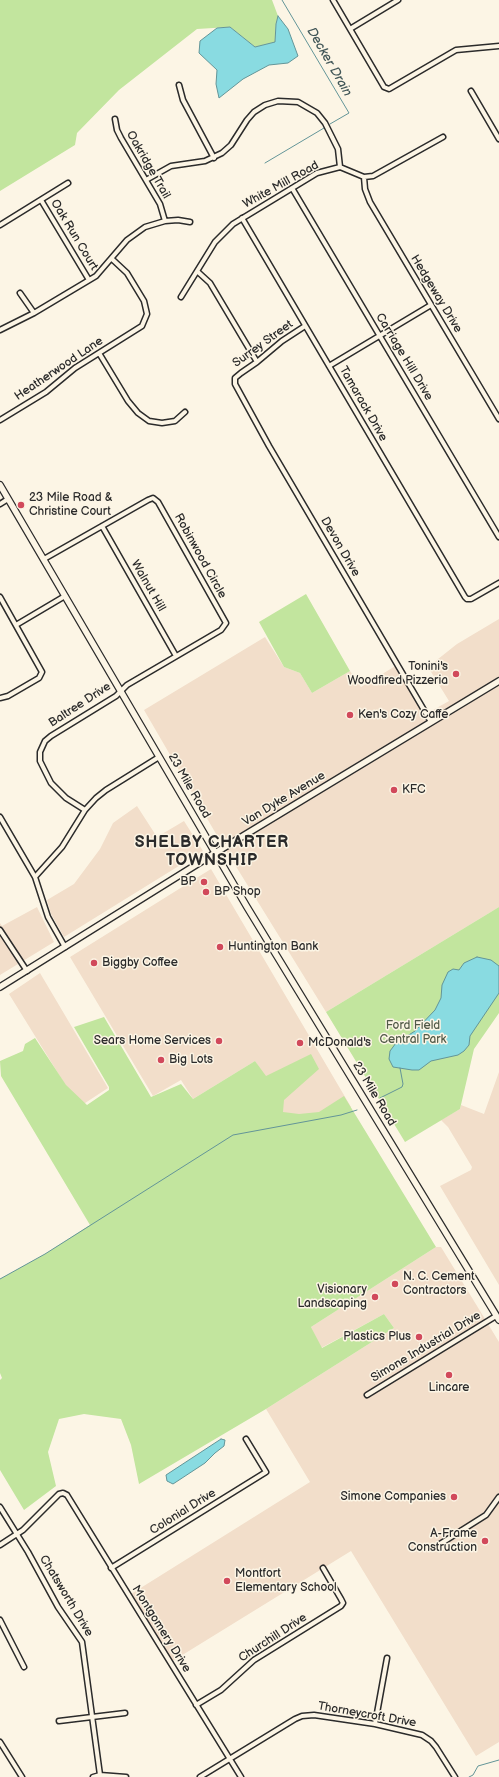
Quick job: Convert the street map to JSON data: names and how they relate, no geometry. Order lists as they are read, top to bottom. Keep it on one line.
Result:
{"streets":{"main road":["23 Mile Road","Van Dyke Avenue"],"street":["Oakridge Trail","White Mill Road","Oak Run Court","Hedgeway Drive","Surrey Street","Carriage Hill Drive","Heatherwood Lane","Tamarack Drive","Devon Drive","Robinwood Circle","Walnut Hill","Baltree Drive","Simone Industrial Drive","Colonial Drive","Chatsworth Drive","Montgomery Drive","Churchill Drive","Thorneycroft Drive"]},"crossings":[["White Mill Road","Carriage Hill Drive"],["White Mill Road","Tamarack Drive"],["Surrey Street","Tamarack Drive"],["Surrey Street","Devon Drive"],["Devon Drive","Van Dyke Avenue"],["Robinwood Circle","Walnut Hill"],["Robinwood Circle","Baltree Drive"],["Walnut Hill","Baltree Drive"],["Baltree Drive","23 Mile Road"],["23 Mile Road","Van Dyke Avenue"],["23 Mile Road","Simone Industrial Drive"],["Colonial Drive","Montgomery Drive"],["Chatsworth Drive","Montgomery Drive"],["Montgomery Drive","Churchill Drive"],["Montgomery Drive","Thorneycroft Drive"]],"districts":["SHELBY CHARTER TOWNSHIP"],"water":["Decker Drain"],"parks":["Ford Field Central Park"],"places":["23 Mile Road & Christine Court","Tonini's Woodfired Pizzeria","Ken's Cozy Caffe","KFC","BP","BP Shop","Huntington Bank","Biggby Coffee","Sears Home Services","McDonald's","Big Lots","N. C. Cement Contractors","Visionary Landscaping","Plastics Plus","Lincare","Simone Companies","A-Frame Construction","Montfort Elementary School"]}
